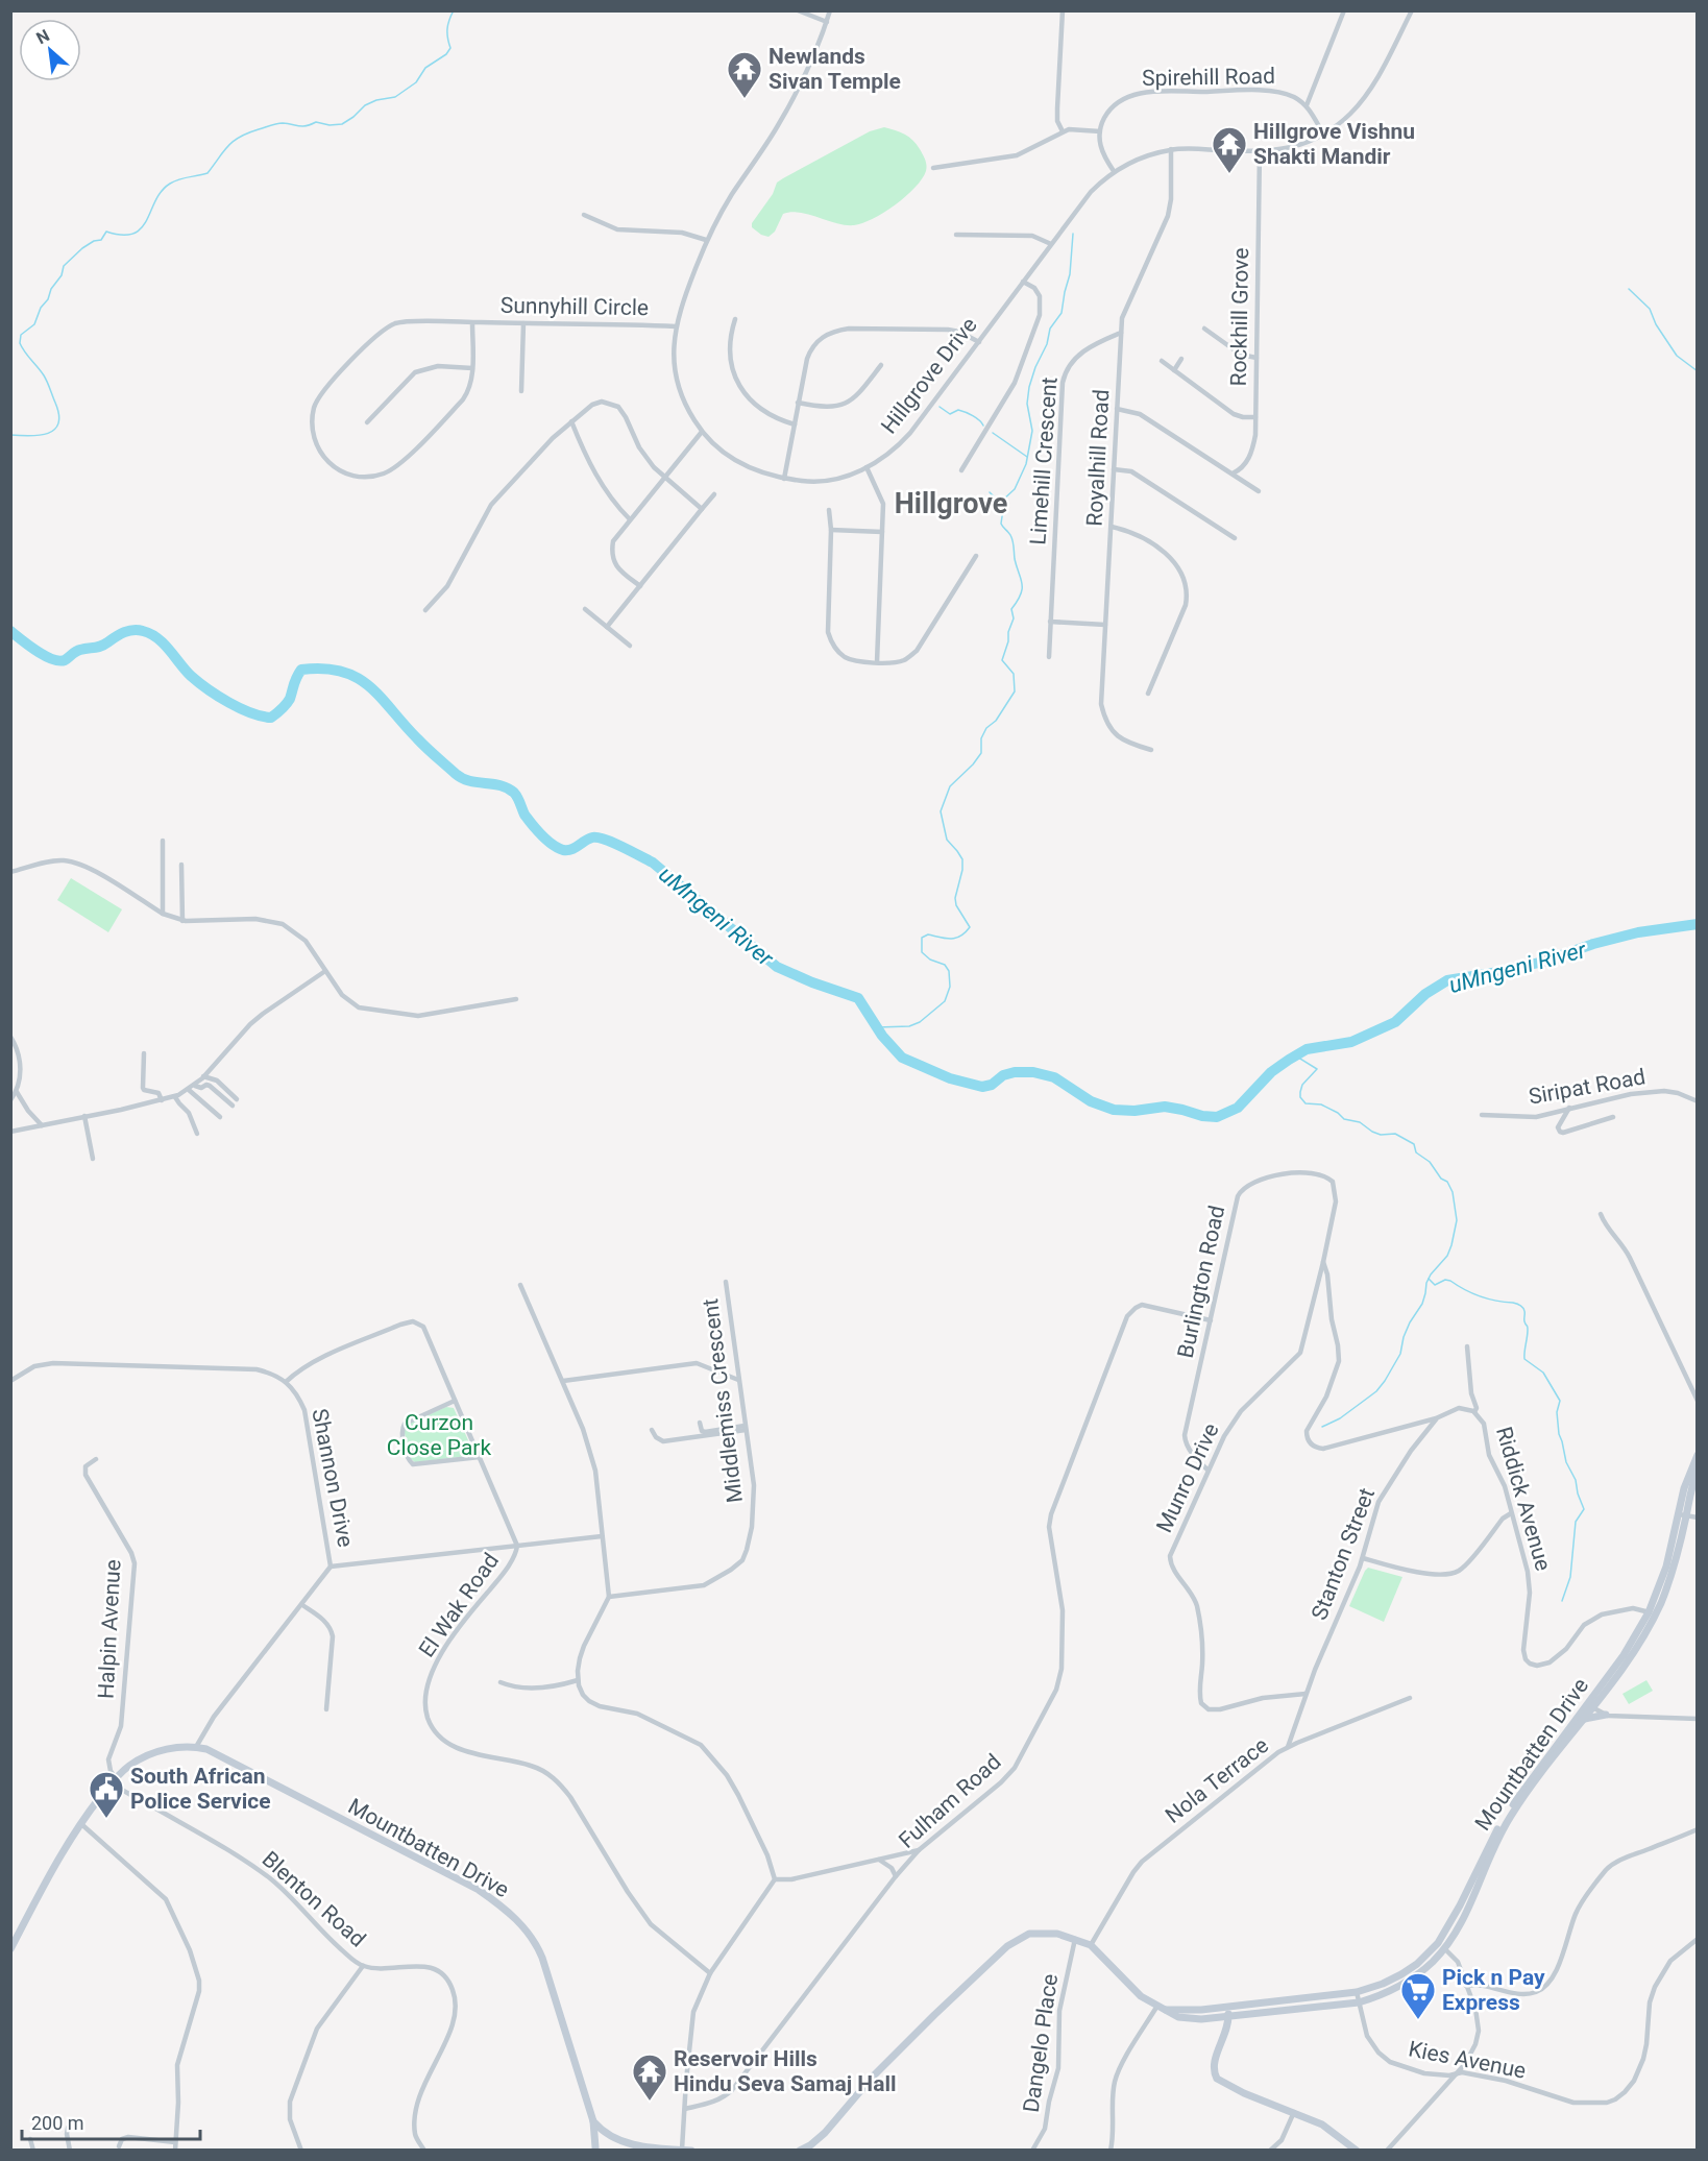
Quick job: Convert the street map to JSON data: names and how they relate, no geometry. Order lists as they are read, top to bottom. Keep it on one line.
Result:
{"streets":{"main road":["Mountbatten Drive"],"street":["Spirehill Road","Sunnyhill Circle","Rockhill Grove","Hillgrove Drive","Royalhill Road","Limehill Crescent","Siripat Road","Burlington Road","Middlemiss Crescent","Shannon Drive","Munro Drive","Riddick Avenue","Stanton Street","El Wak Road","Halpin Avenue","Nola Terrace","Fulham Road","Blenton Road","Dangelo Place","Kies Avenue"]},"crossings":[["Sunnyhill Circle","Hillgrove Drive"],["Rockhill Grove","Hillgrove Drive"],["Hillgrove Drive","Royalhill Road"],["Royalhill Road","Limehill Crescent"],["Burlington Road","Munro Drive"],["Burlington Road","Fulham Road"],["Shannon Drive","El Wak Road"],["Shannon Drive","Mountbatten Drive"],["Munro Drive","Riddick Avenue"],["Munro Drive","Stanton Street"],["Riddick Avenue","Stanton Street"],["Riddick Avenue","Mountbatten Drive"],["Stanton Street","Nola Terrace"],["Halpin Avenue","Mountbatten Drive"],["Halpin Avenue","Blenton Road"],["Mountbatten Drive","Nola Terrace"],["Mountbatten Drive","Blenton Road"],["Mountbatten Drive","Dangelo Place"],["Mountbatten Drive","Kies Avenue"]],"districts":["Hillgrove"],"water":["uMngeni River"],"parks":["Curzon Close Park"],"places":{"temple":["Newlands Sivan Temple","Hillgrove Vishnu Shakti Mandir","Reservoir Hills Hindu Seva Samaj Hall"],"public building":["South African Police Service"],"supermarket":["Pick n Pay Express"]},"scale_bar":"200 m","north":"top left"}
